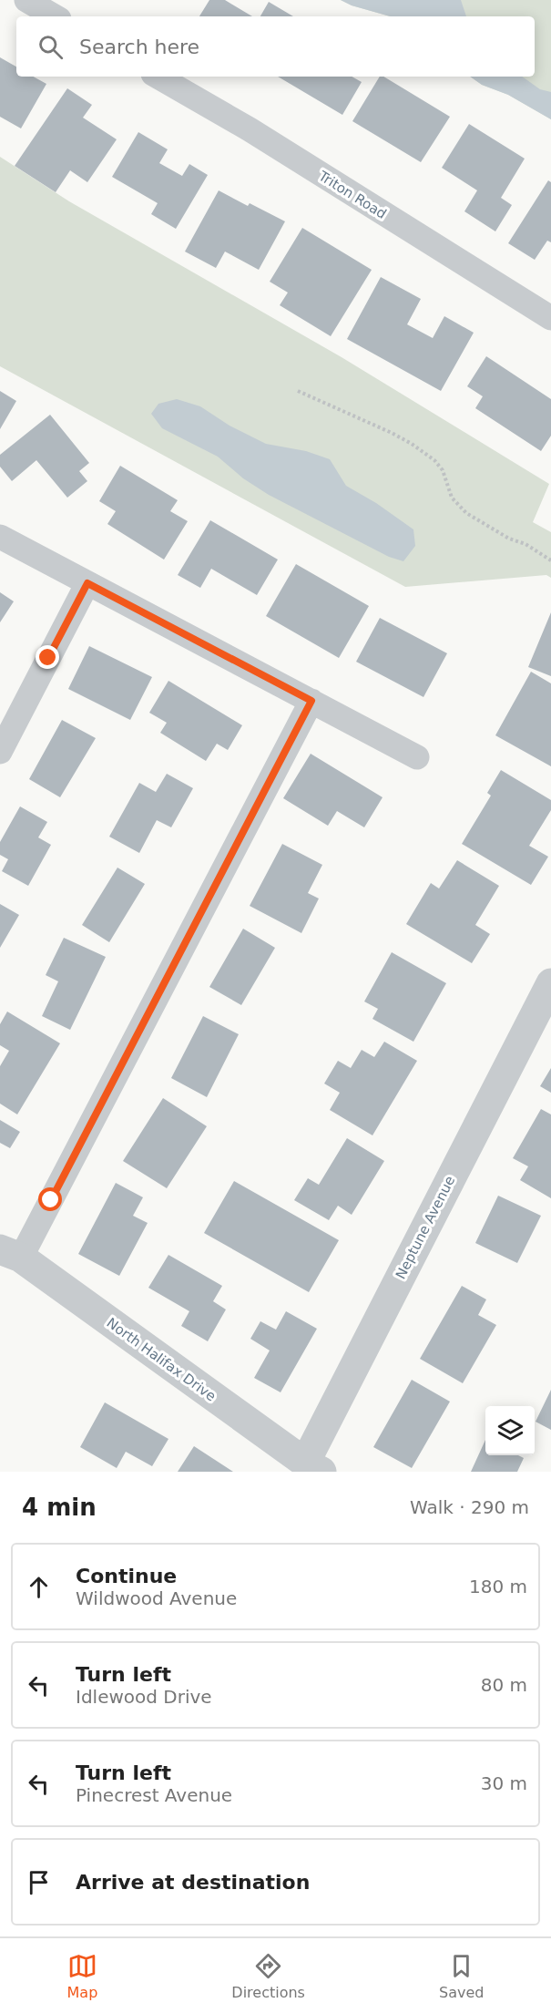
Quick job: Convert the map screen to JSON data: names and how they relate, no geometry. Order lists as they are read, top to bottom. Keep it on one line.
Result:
{"streets":{"street":["Triton Road","Neptune Avenue","North Halifax Drive"]},"crossings":[["Neptune Avenue","North Halifax Drive"]],"page":{"search":"Search here","heading":["4 min","Walk · 290 m"],"list":[["Continue","Wildwood Avenue","180 m"],["Turn left","Idlewood Drive","80 m"],["Turn left","Pinecrest Avenue","30 m"],"Arrive at destination"],"nav":["Map","Directions","Saved"]}}
